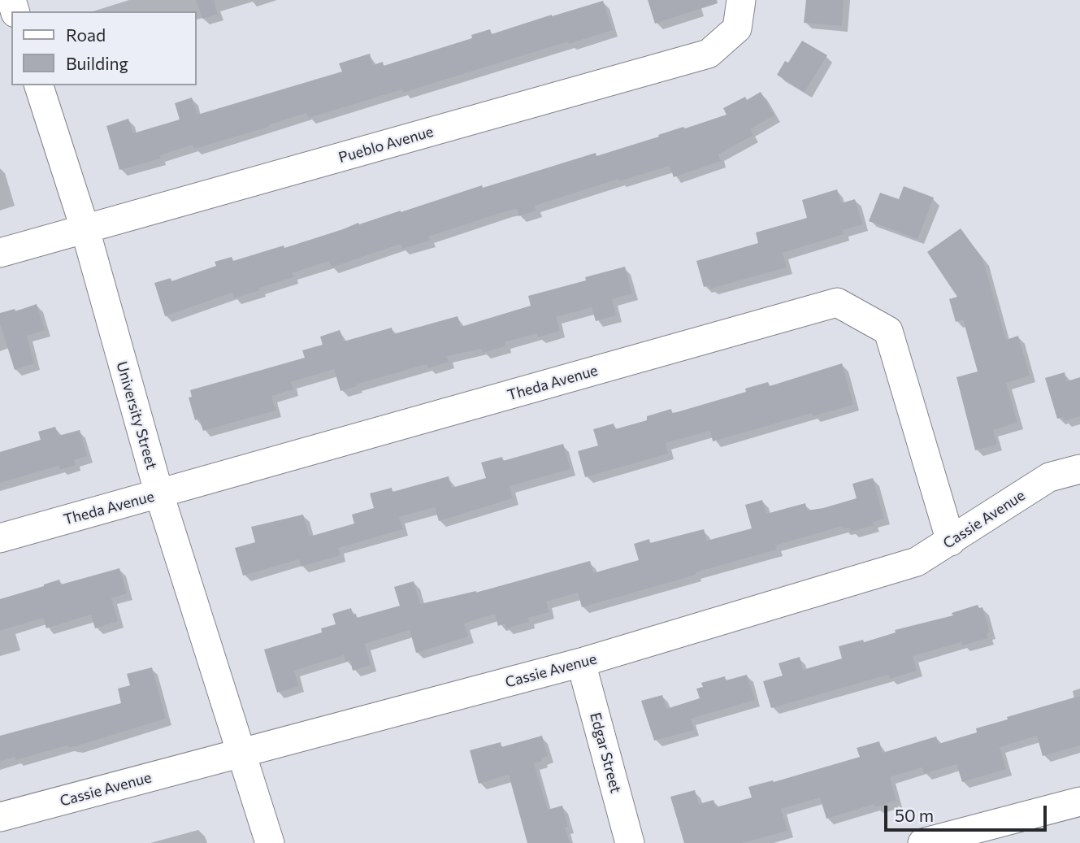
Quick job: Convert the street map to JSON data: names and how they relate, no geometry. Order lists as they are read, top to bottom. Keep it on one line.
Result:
{"streets":{"street":["Pueblo Avenue","Theda Avenue","University Street","Cassie Avenue","Edgar Street"]},"crossings":[["Pueblo Avenue","University Street"],["Theda Avenue","University Street"],["Theda Avenue","Cassie Avenue"],["University Street","Cassie Avenue"],["Cassie Avenue","Edgar Street"]],"legend":["Road","Building"],"scale_bar":"50 m"}
